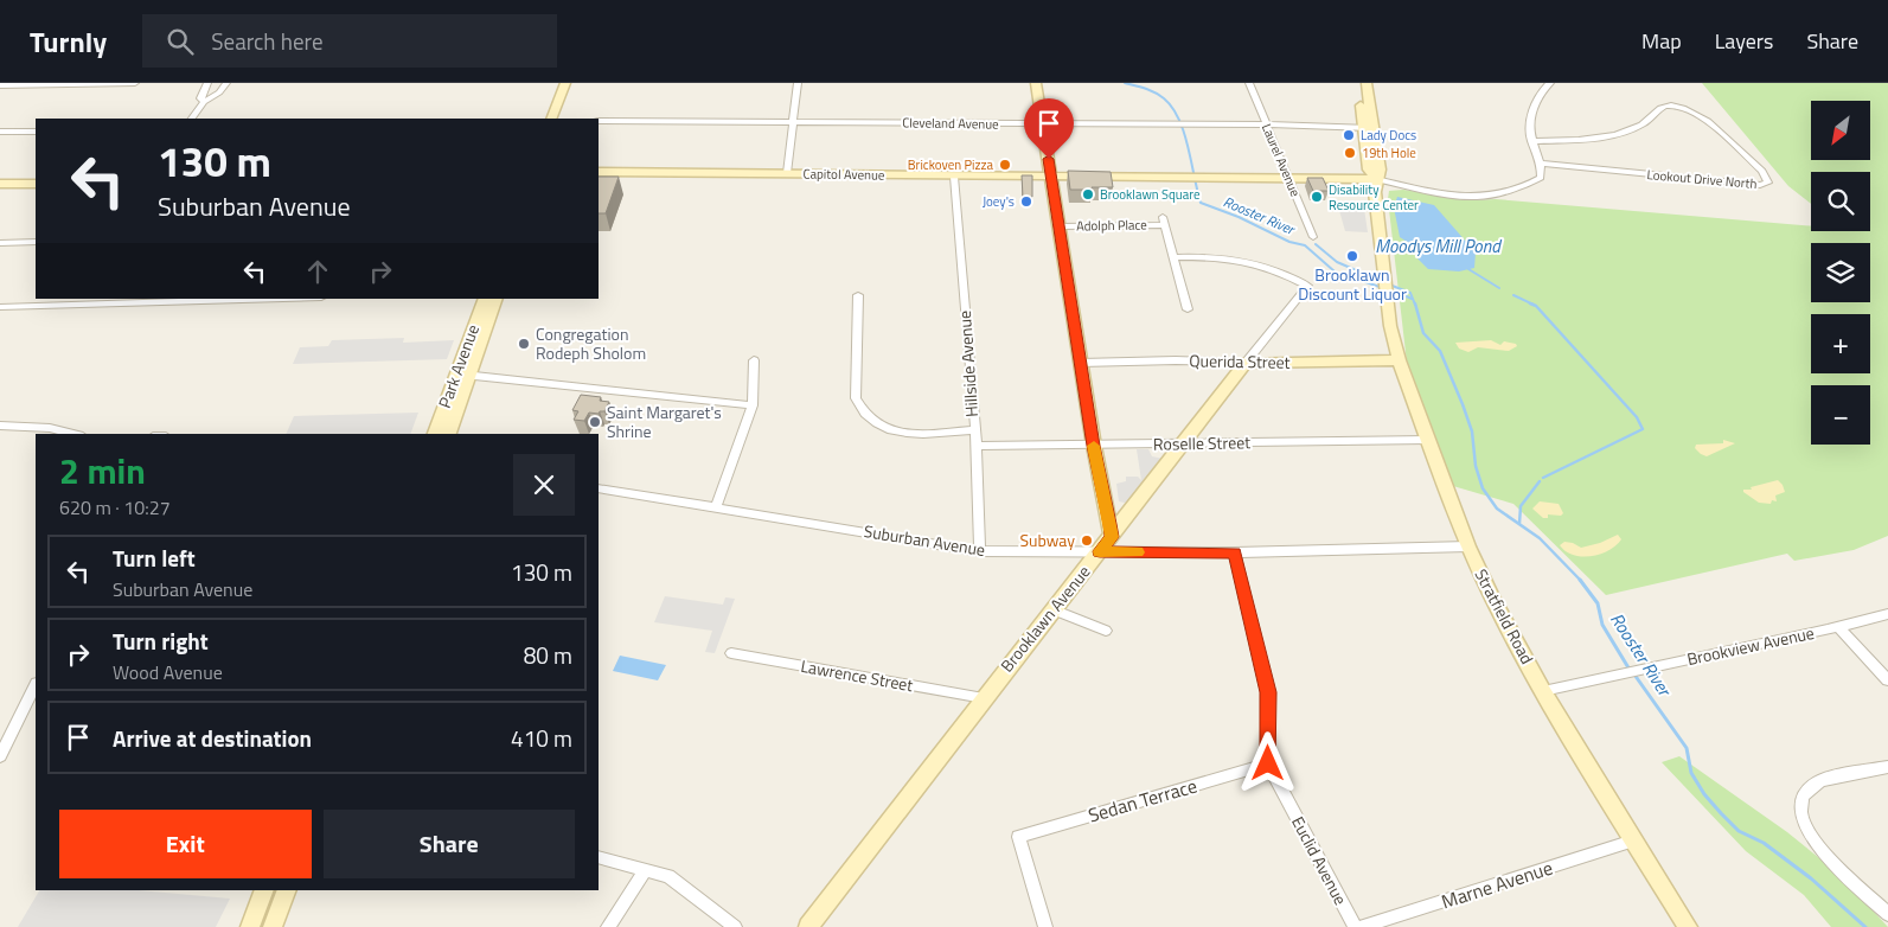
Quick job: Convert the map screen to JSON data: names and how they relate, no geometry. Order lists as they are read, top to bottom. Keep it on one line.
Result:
{"streets":{"main road":["Capitol Avenue","Querida Street","Park Avenue","Stratfield Road","Brooklawn Avenue"],"street":["Cleveland Avenue","Laurel Avenue","Lookout Drive North","Adolph Place","Hillside Avenue","Roselle Street","Suburban Avenue","Brookview Avenue","Lawrence Street","Sedan Terrace","Euclid Avenue","Marne Avenue"]},"crossings":[["Cleveland Avenue","Laurel Avenue"],["Laurel Avenue","Capitol Avenue"],["Capitol Avenue","Hillside Avenue"],["Capitol Avenue","Stratfield Road"],["Querida Street","Stratfield Road"],["Querida Street","Brooklawn Avenue"],["Hillside Avenue","Roselle Street"],["Hillside Avenue","Suburban Avenue"],["Roselle Street","Stratfield Road"],["Roselle Street","Brooklawn Avenue"],["Suburban Avenue","Stratfield Road"],["Suburban Avenue","Brooklawn Avenue"],["Suburban Avenue","Euclid Avenue"],["Stratfield Road","Brookview Avenue"],["Stratfield Road","Marne Avenue"],["Brooklawn Avenue","Lawrence Street"],["Sedan Terrace","Euclid Avenue"]],"water":["Rooster River","Moodys Mill Pond"],"places":["Lady Docs","19th Hole","Brickoven Pizza","Brooklawn Square","Disability Resource Center","Joey's","Brooklawn Discount Liquor","Congregation Rodeph Sholom","Saint Margaret's Shrine","Subway"],"north":"bottom left","page":{"header":"Turnly","search":"Search here","nav":["Map","Layers","Share"],"map_buttons":["+","−"],"turn":["130 m","Suburban Avenue"],"heading":["2 min","620 m · 10:27"],"list":[{"name":"Turn left","note":"Suburban Avenue","value":"130 m"},{"name":"Turn right","note":"Wood Avenue","value":"80 m"},{"name":"Arrive at destination","value":"410 m"}],"buttons":["Exit","Share"]}}
